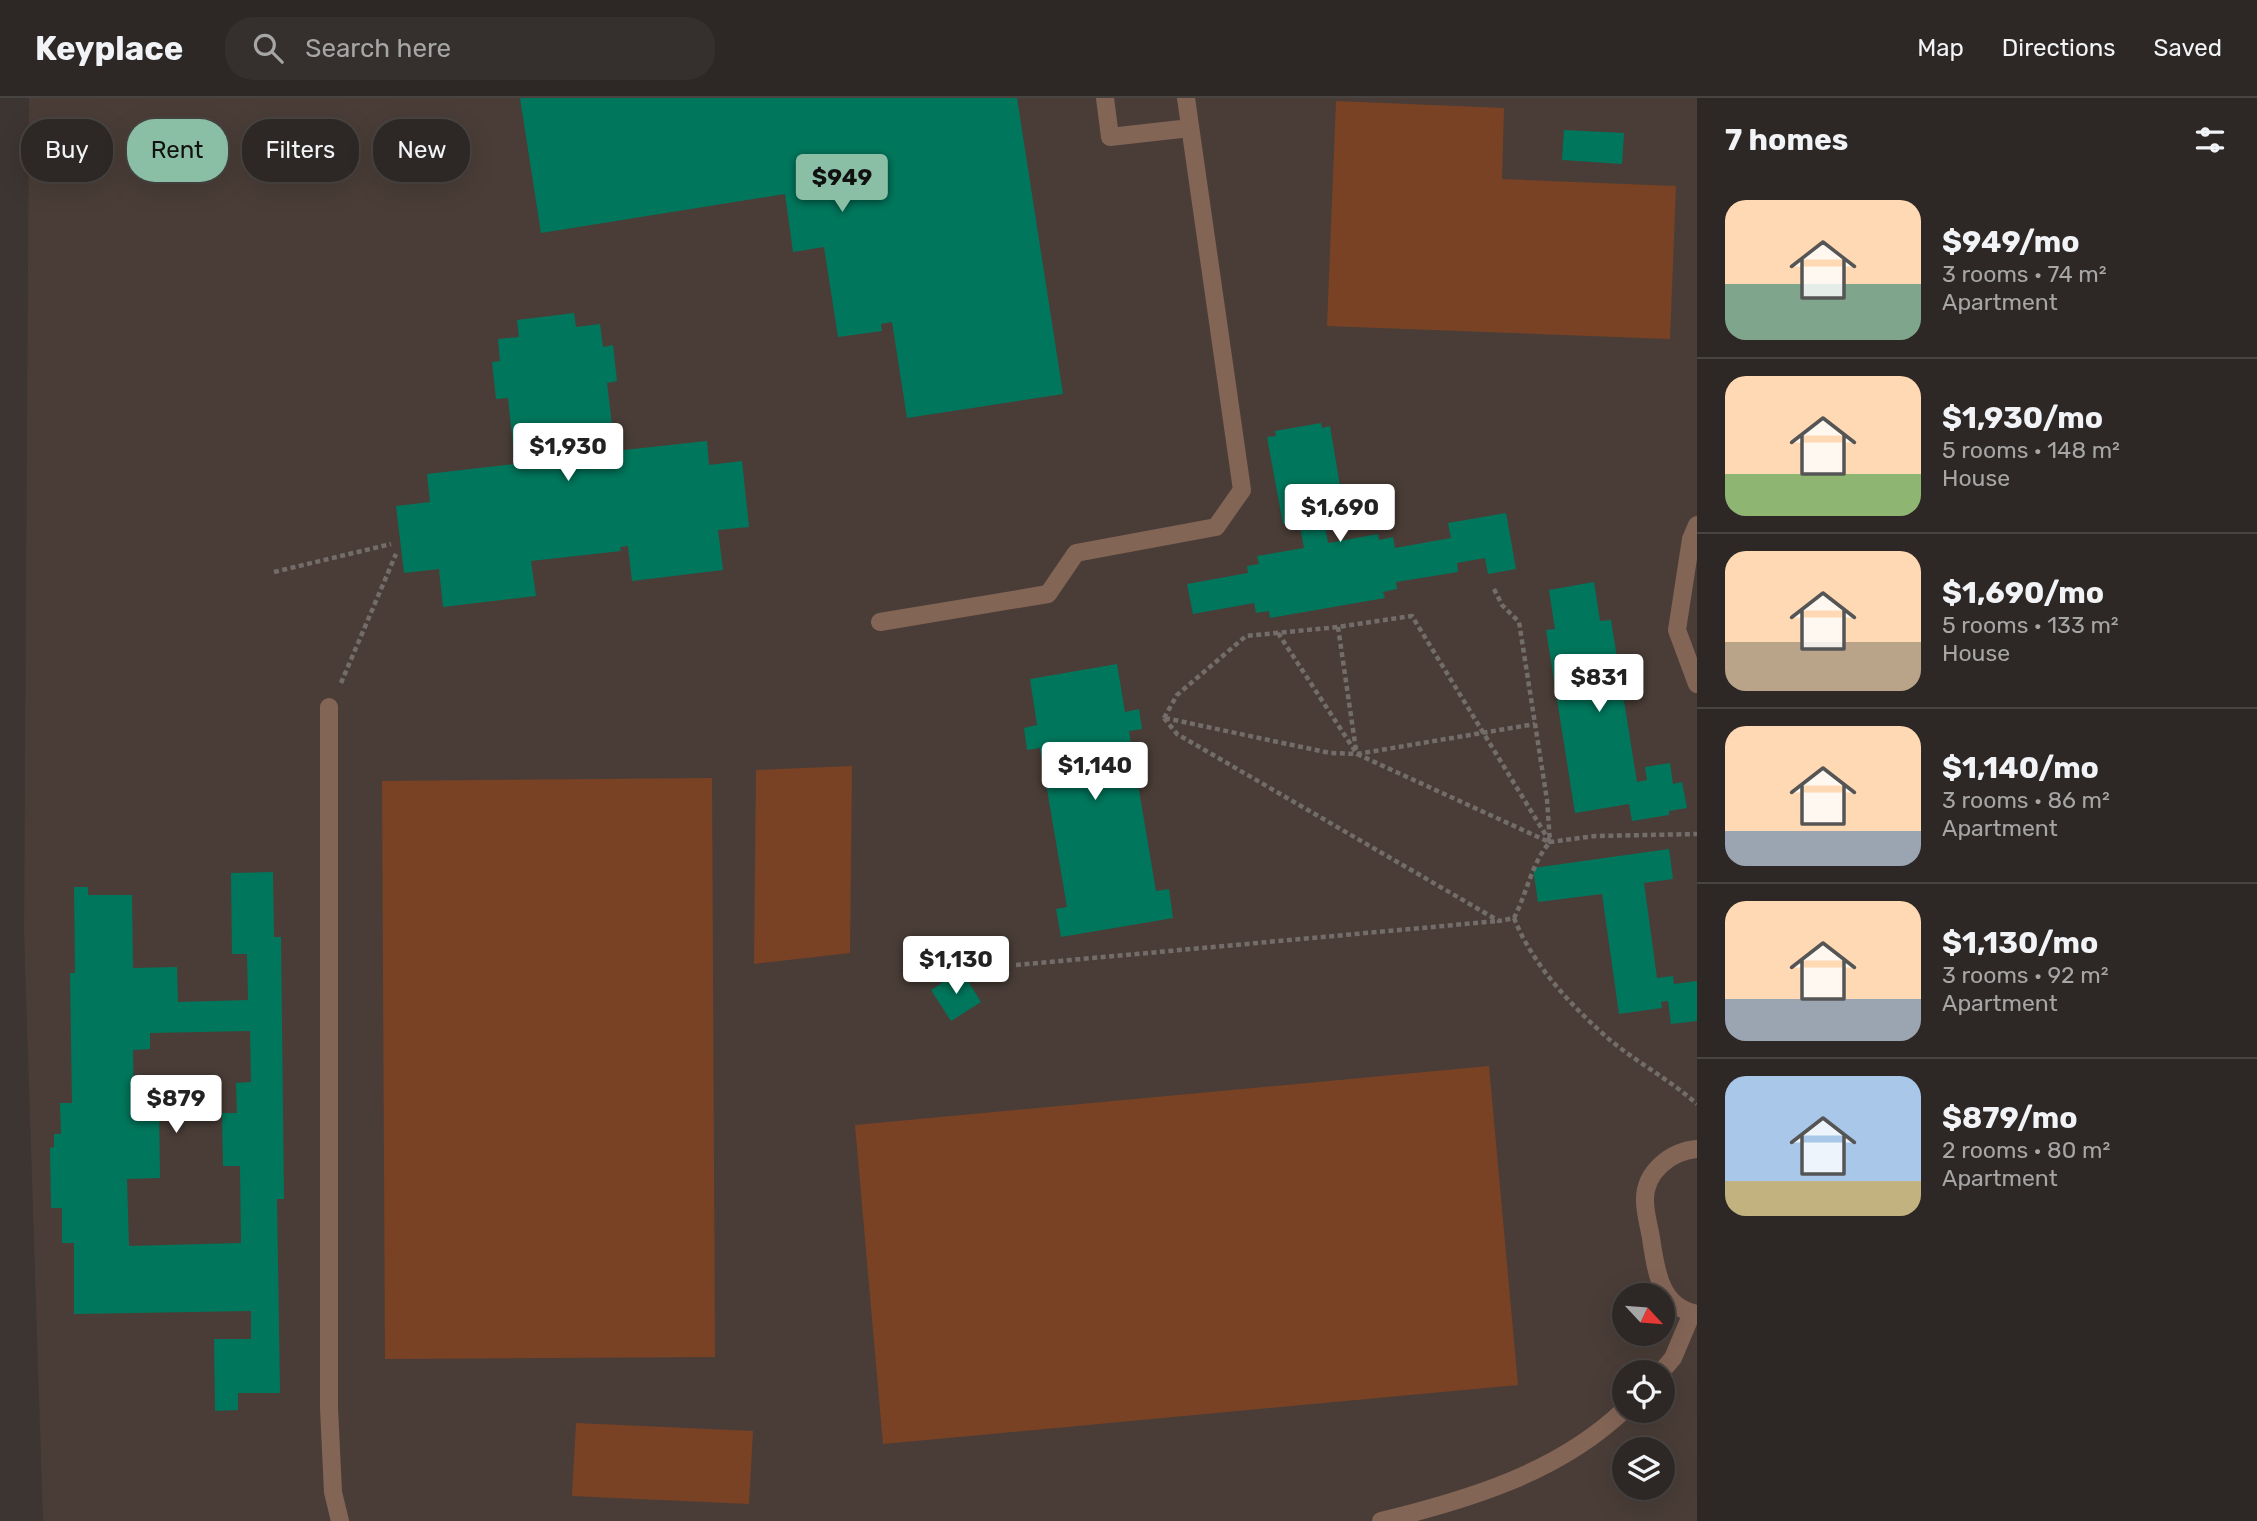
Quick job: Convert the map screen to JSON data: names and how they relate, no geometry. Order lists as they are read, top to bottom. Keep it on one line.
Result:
{"north":"bottom right","page":{"header":"Keyplace","search":"Search here","nav":["Map","Directions","Saved"],"heading":"7 homes","chip":["Buy","Rent","Filters","New"],"price":["$949","$1,930","$1,690","$831","$1,140","$1,130","$879"],"list":[{"name":"$949/mo","note":"3 rooms · 74 m² · Apartment"},{"name":"$1,930/mo","note":"5 rooms · 148 m² · House"},{"name":"$1,690/mo","note":"5 rooms · 133 m² · House"},{"name":"$1,140/mo","note":"3 rooms · 86 m² · Apartment"},{"name":"$1,130/mo","note":"3 rooms · 92 m² · Apartment"},{"name":"$879/mo","note":"2 rooms · 80 m² · Apartment"}]}}
